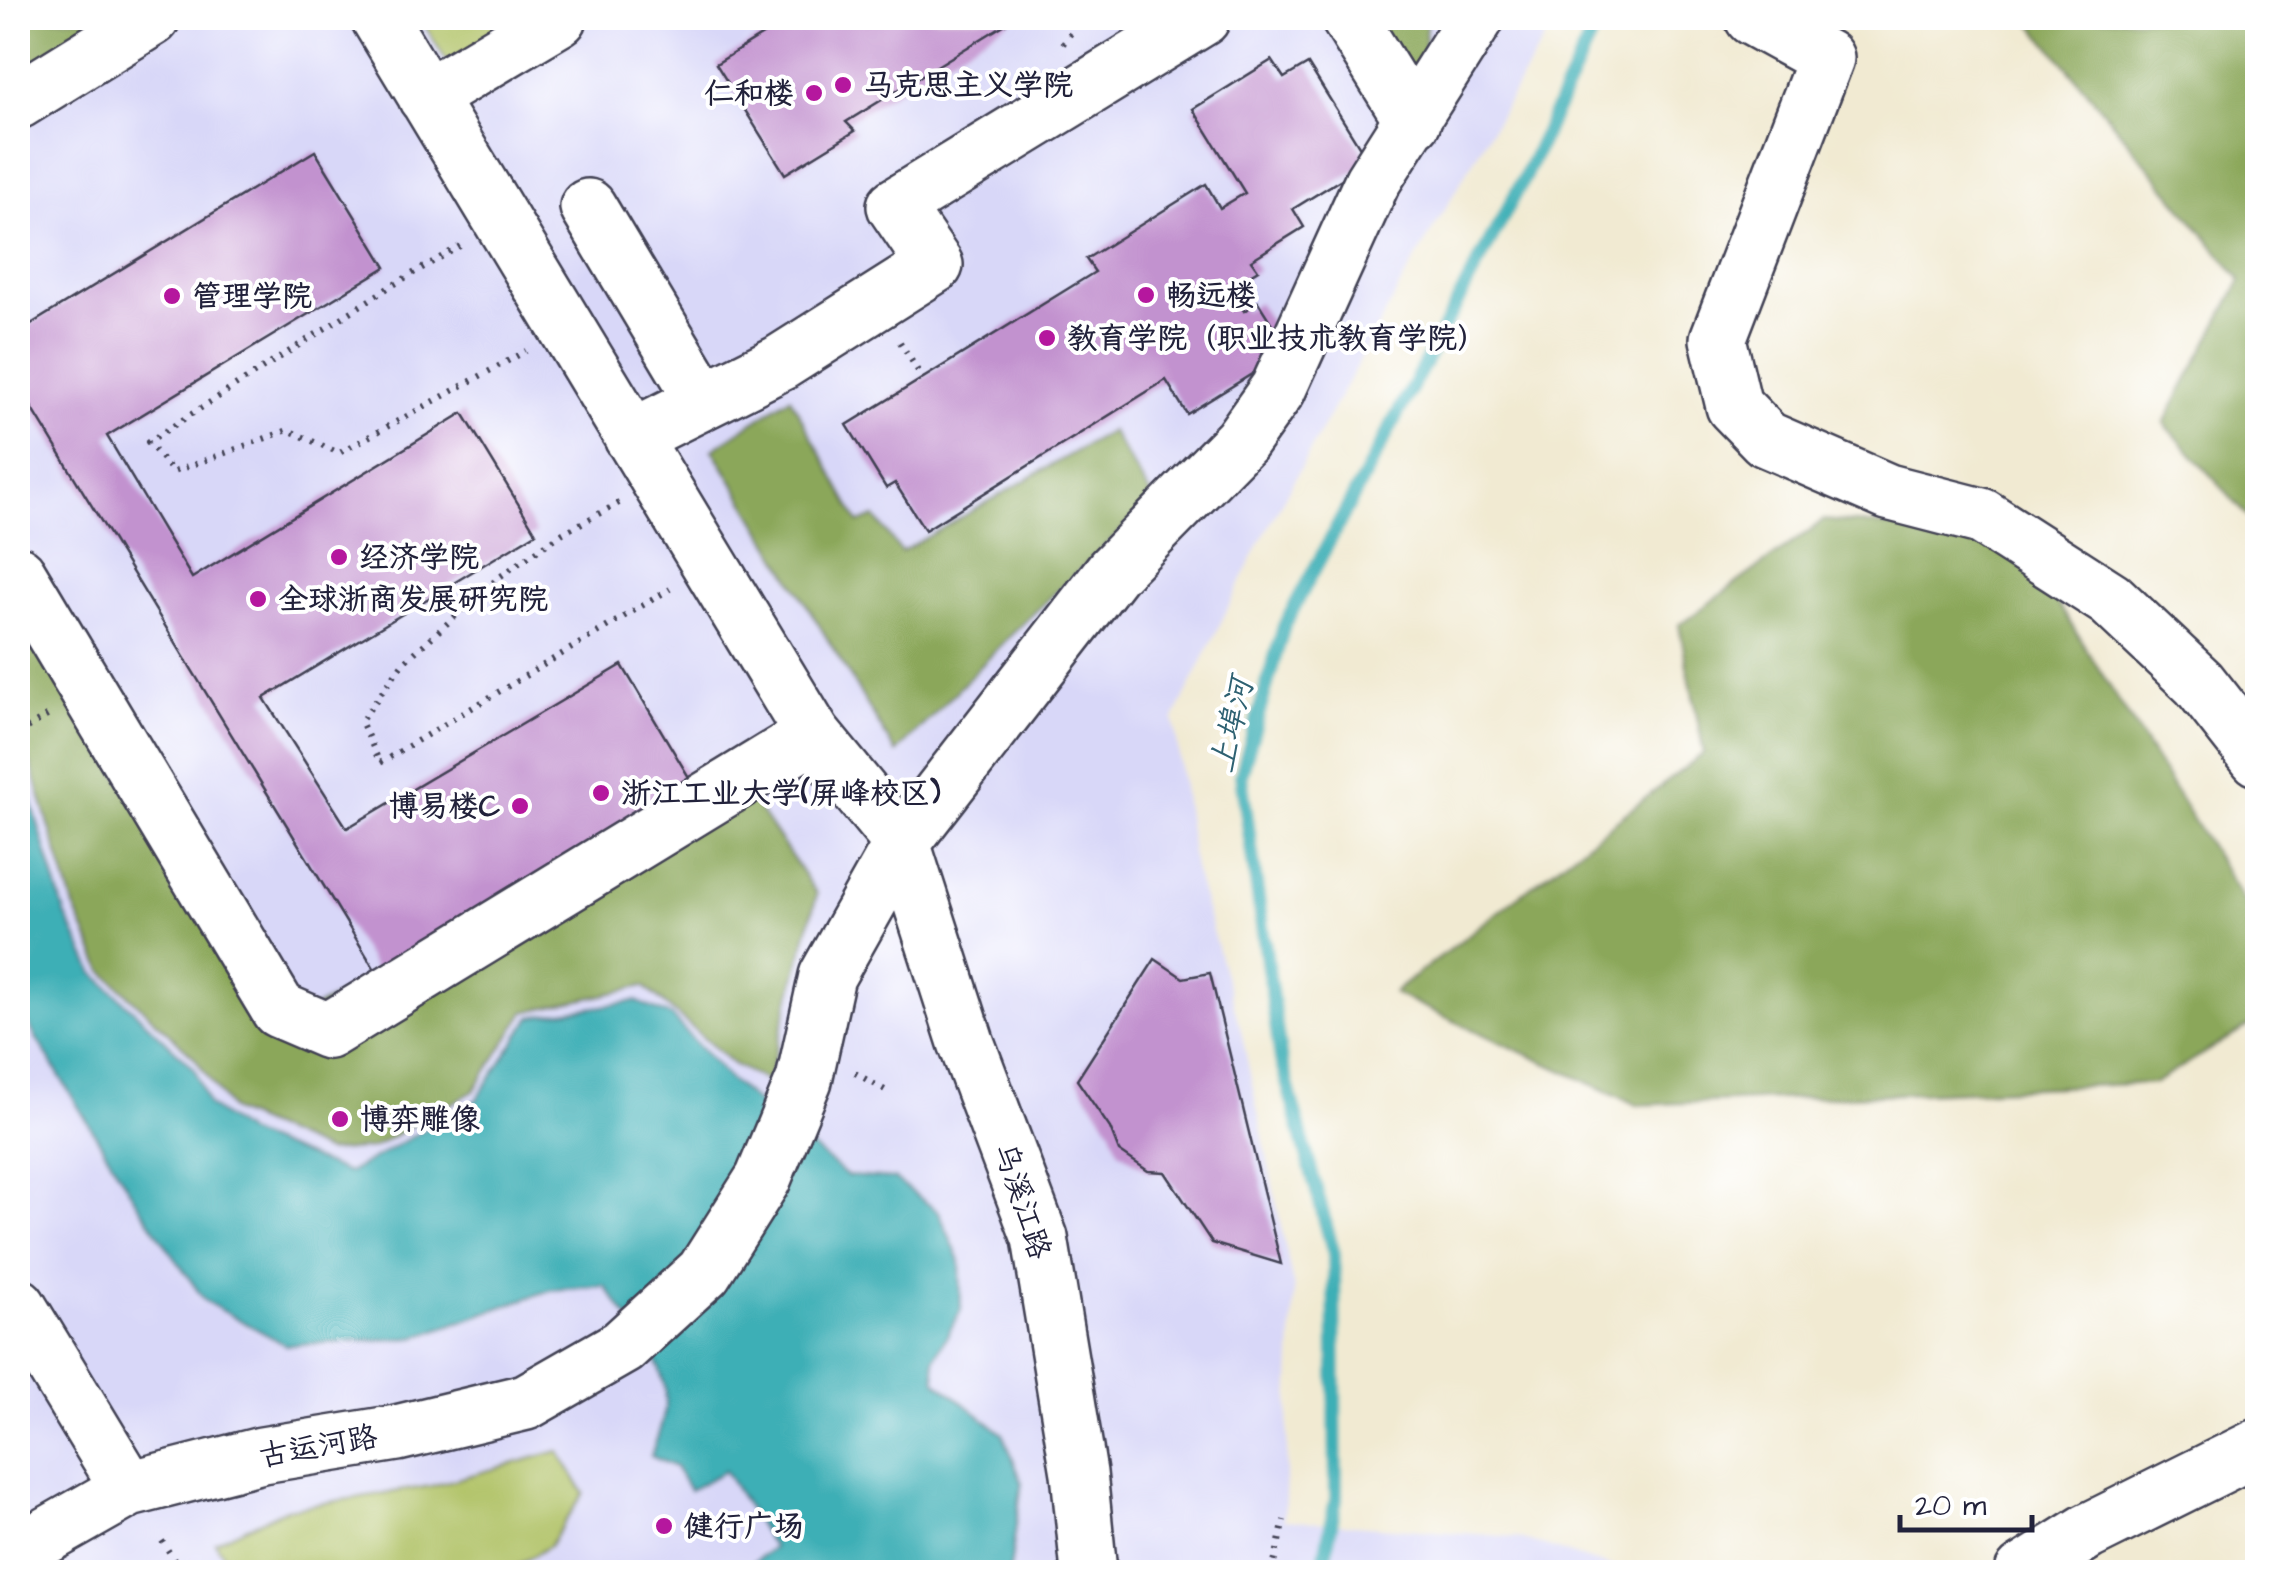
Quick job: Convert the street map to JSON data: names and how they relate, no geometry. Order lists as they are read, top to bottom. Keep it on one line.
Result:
{"streets":{"street":["乌溪江路","古运河路"]},"crossings":[["乌溪江路","古运河路"]],"water":["上埠河"],"places":["马克思主义学院","仁和楼","畅远楼","管理学院","教育学院（职业技术教育学院）","经济学院","全球浙商发展研究院","浙江工业大学(屏峰校区)","博易楼C","博弈雕像","健行广场"],"scale_bar":"20 m"}
